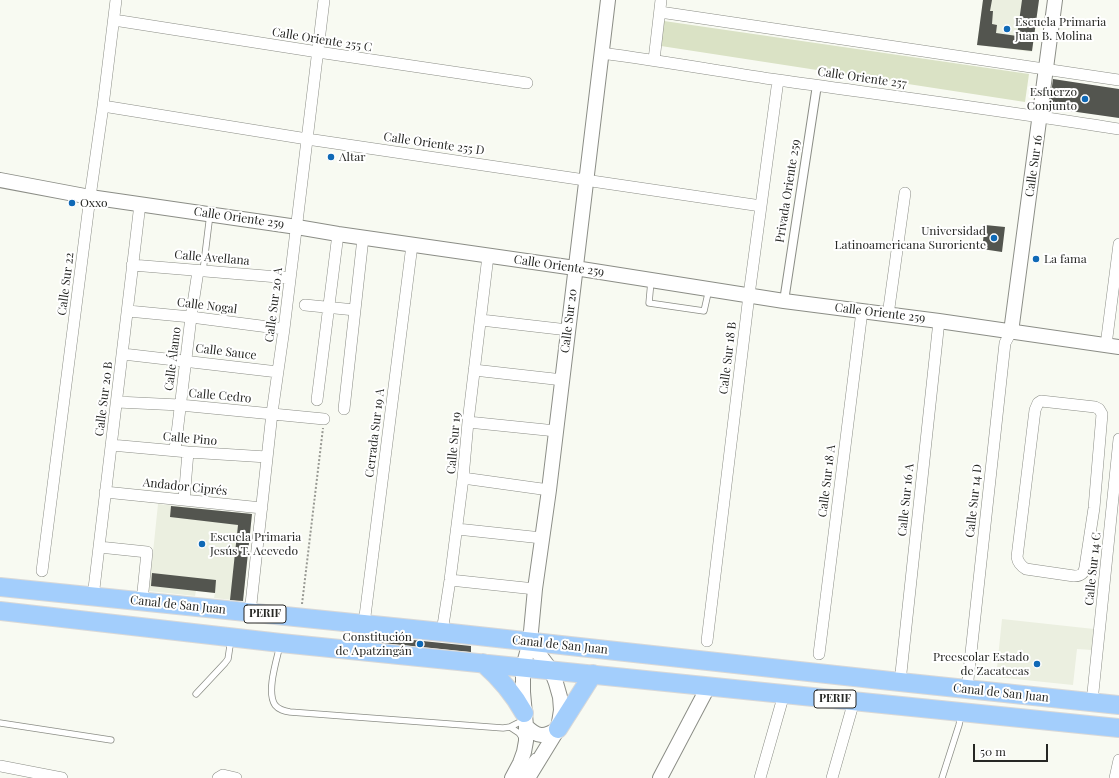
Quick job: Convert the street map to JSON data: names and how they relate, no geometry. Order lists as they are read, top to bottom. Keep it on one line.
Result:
{"streets":{"main road":["Canal de San Juan","PERIF"],"street":["Calle Oriente 255 C","Calle Oriente 257","Calle Oriente 255 D","Calle Sur 16","Privada Oriente 259","Calle Oriente 259","Calle Avellana","Calle Sur 22","Calle Sur 20 A","Calle Nogal","Calle Sur 20","Calle Sauce","Calle Sur 18 B","Calle Álamo","Calle Cedro","Calle Sur 20 B","Cerrada Sur 19 A","Calle Pino","Calle Sur 19","Calle Sur 18 A","Andador Ciprés","Calle Sur 16 A","Calle Sur 14 D","Calle Sur 14 C"]},"crossings":[["Calle Oriente 255 C","Calle Sur 22"],["Calle Oriente 255 C","Calle Sur 20 A"],["Calle Oriente 257","Calle Sur 16"],["Calle Oriente 257","Privada Oriente 259"],["Calle Oriente 257","Calle Sur 20"],["Calle Oriente 257","Calle Sur 18 B"],["Calle Oriente 255 D","Calle Sur 22"],["Calle Oriente 255 D","Calle Sur 20 A"],["Calle Oriente 255 D","Calle Sur 20"],["Calle Oriente 255 D","Calle Sur 18 B"],["Calle Sur 16","Calle Oriente 259"],["Calle Sur 16","Calle Sur 14 D"],["Privada Oriente 259","Calle Oriente 259"],["Calle Oriente 259","Calle Sur 22"],["Calle Oriente 259","Calle Sur 20 A"],["Calle Oriente 259","Calle Sur 20"],["Calle Oriente 259","Calle Sur 18 B"],["Calle Oriente 259","Calle Álamo"],["Calle Oriente 259","Calle Sur 20 B"],["Calle Oriente 259","Cerrada Sur 19 A"],["Calle Oriente 259","Calle Sur 19"],["Calle Oriente 259","Calle Sur 18 A"],["Calle Oriente 259","Calle Sur 16 A"],["Calle Oriente 259","Calle Sur 14 D"],["Calle Avellana","Calle Sur 20 A"],["Calle Avellana","Calle Álamo"],["Calle Avellana","Calle Sur 20 B"],["Calle Sur 20 A","Calle Nogal"],["Calle Sur 20 A","Calle Sauce"],["Calle Sur 20 A","Calle Cedro"],["Calle Sur 20 A","Calle Pino"],["Calle Sur 20 A","Andador Ciprés"],["Calle Sur 20 A","Canal de San Juan"],["Calle Nogal","Calle Álamo"],["Calle Nogal","Calle Sur 20 B"],["Calle Sur 20","Canal de San Juan"],["Calle Sauce","Calle Álamo"],["Calle Sauce","Calle Sur 20 B"],["Calle Álamo","Calle Cedro"],["Calle Álamo","Calle Pino"],["Calle Cedro","Calle Sur 20 B"],["Calle Sur 20 B","Calle Pino"],["Calle Sur 20 B","Andador Ciprés"],["Calle Sur 20 B","Canal de San Juan"],["Cerrada Sur 19 A","Canal de San Juan"],["Calle Sur 19","Canal de San Juan"],["Calle Sur 16 A","Canal de San Juan"],["Calle Sur 14 D","Canal de San Juan"],["Calle Sur 14 C","Canal de San Juan"]],"places":["Escuela Primaria Juan B. Molina","Esfuerzo Conjunto","Altar","Oxxo","Universidad Latinoamericana Suroriente","La fama","Escuela Primaria Jesús T. Acevedo","Constitución de Apatzingán","Preescolar Estado de Zacatecas"],"scale_bar":"50 m"}
